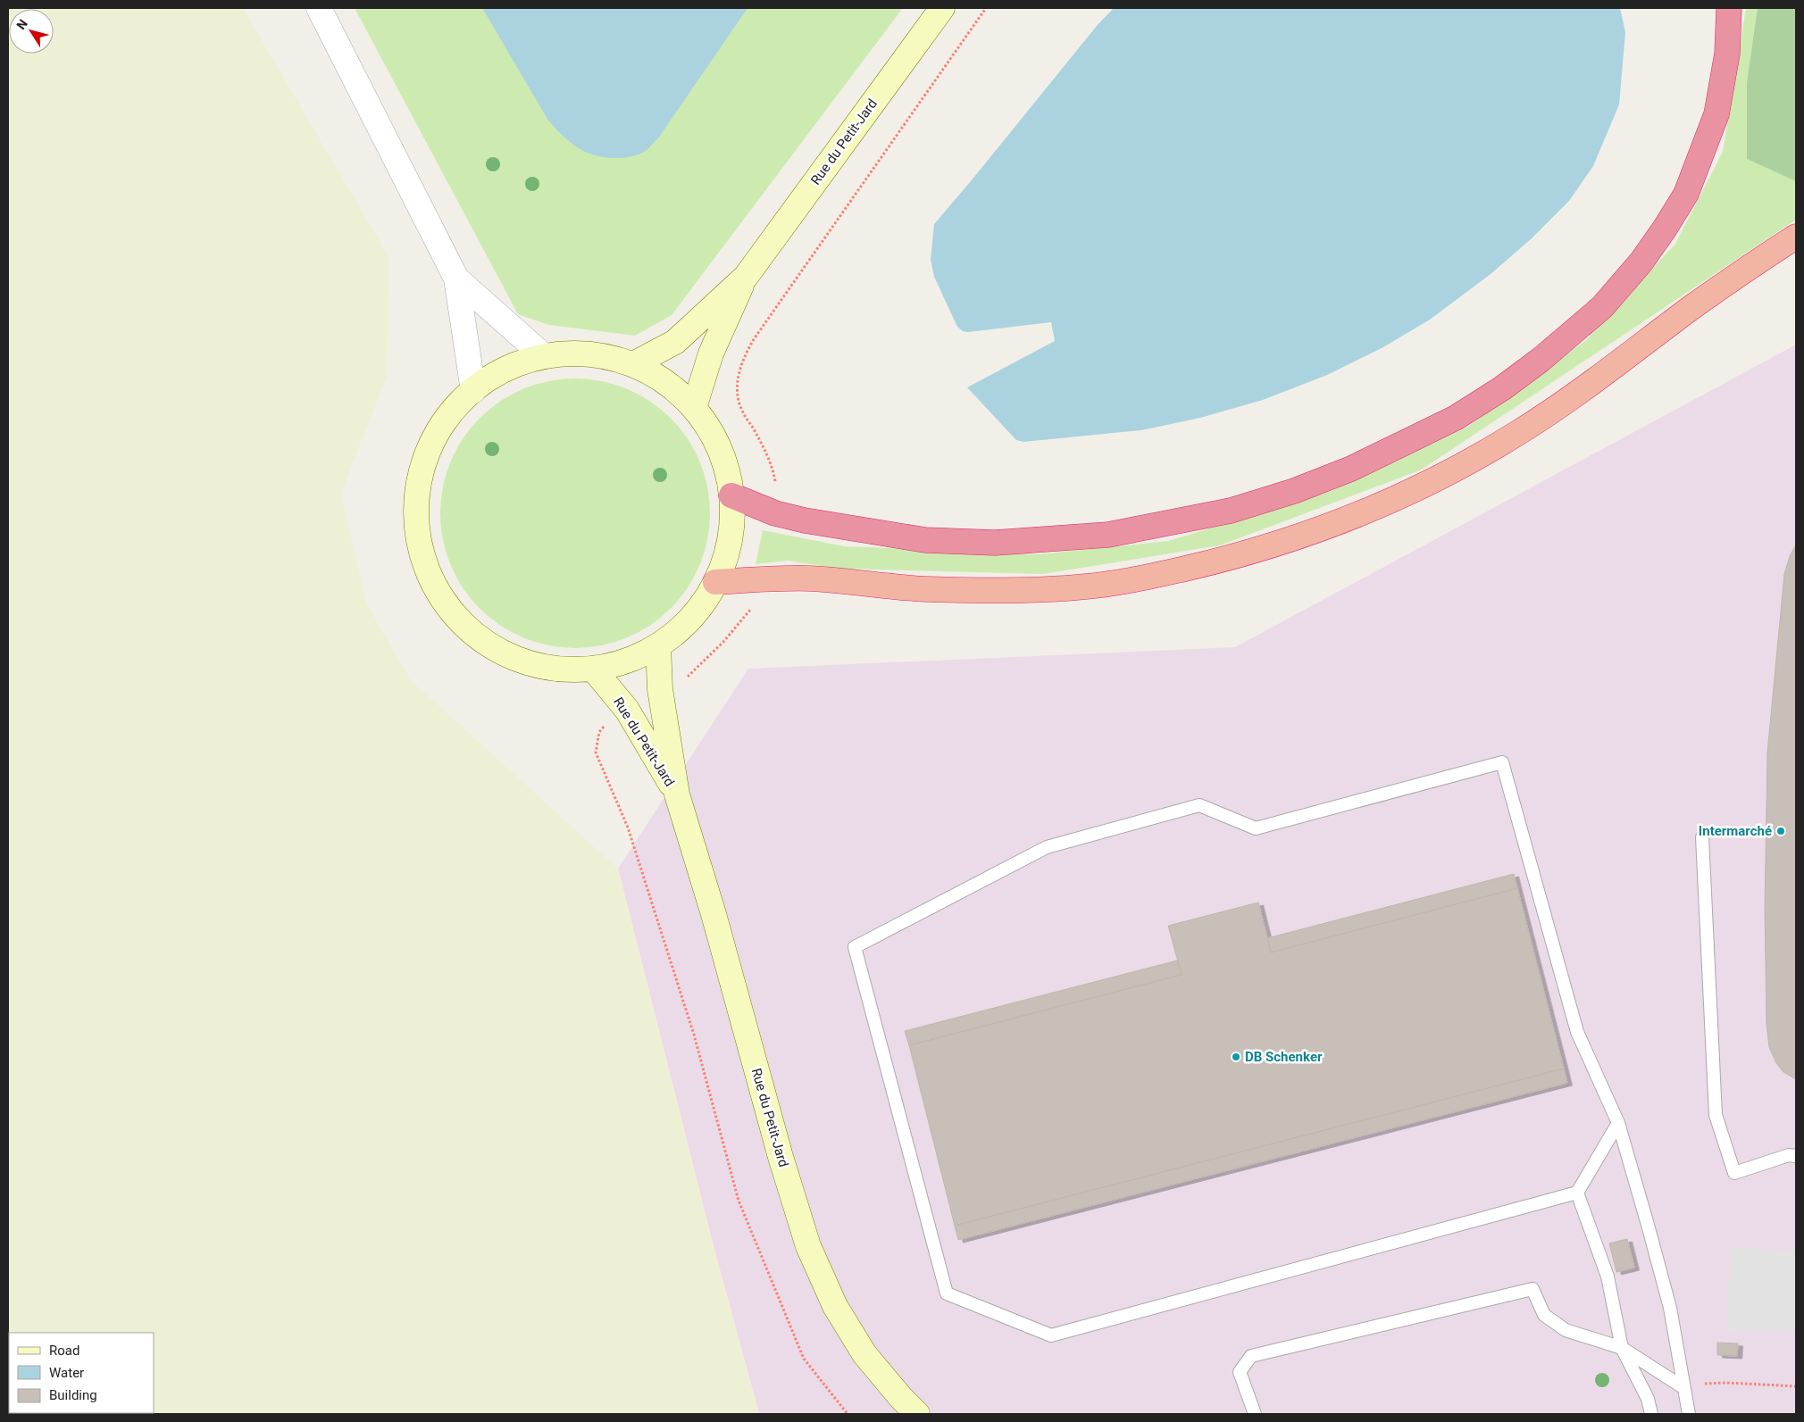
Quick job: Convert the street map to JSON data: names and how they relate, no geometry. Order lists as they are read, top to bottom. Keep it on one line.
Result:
{"streets":{"main road":["Rue du Petit-Jard"]},"places":["Intermarché","DB Schenker"],"legend":["Road","Water","Building"],"north":"top left"}
